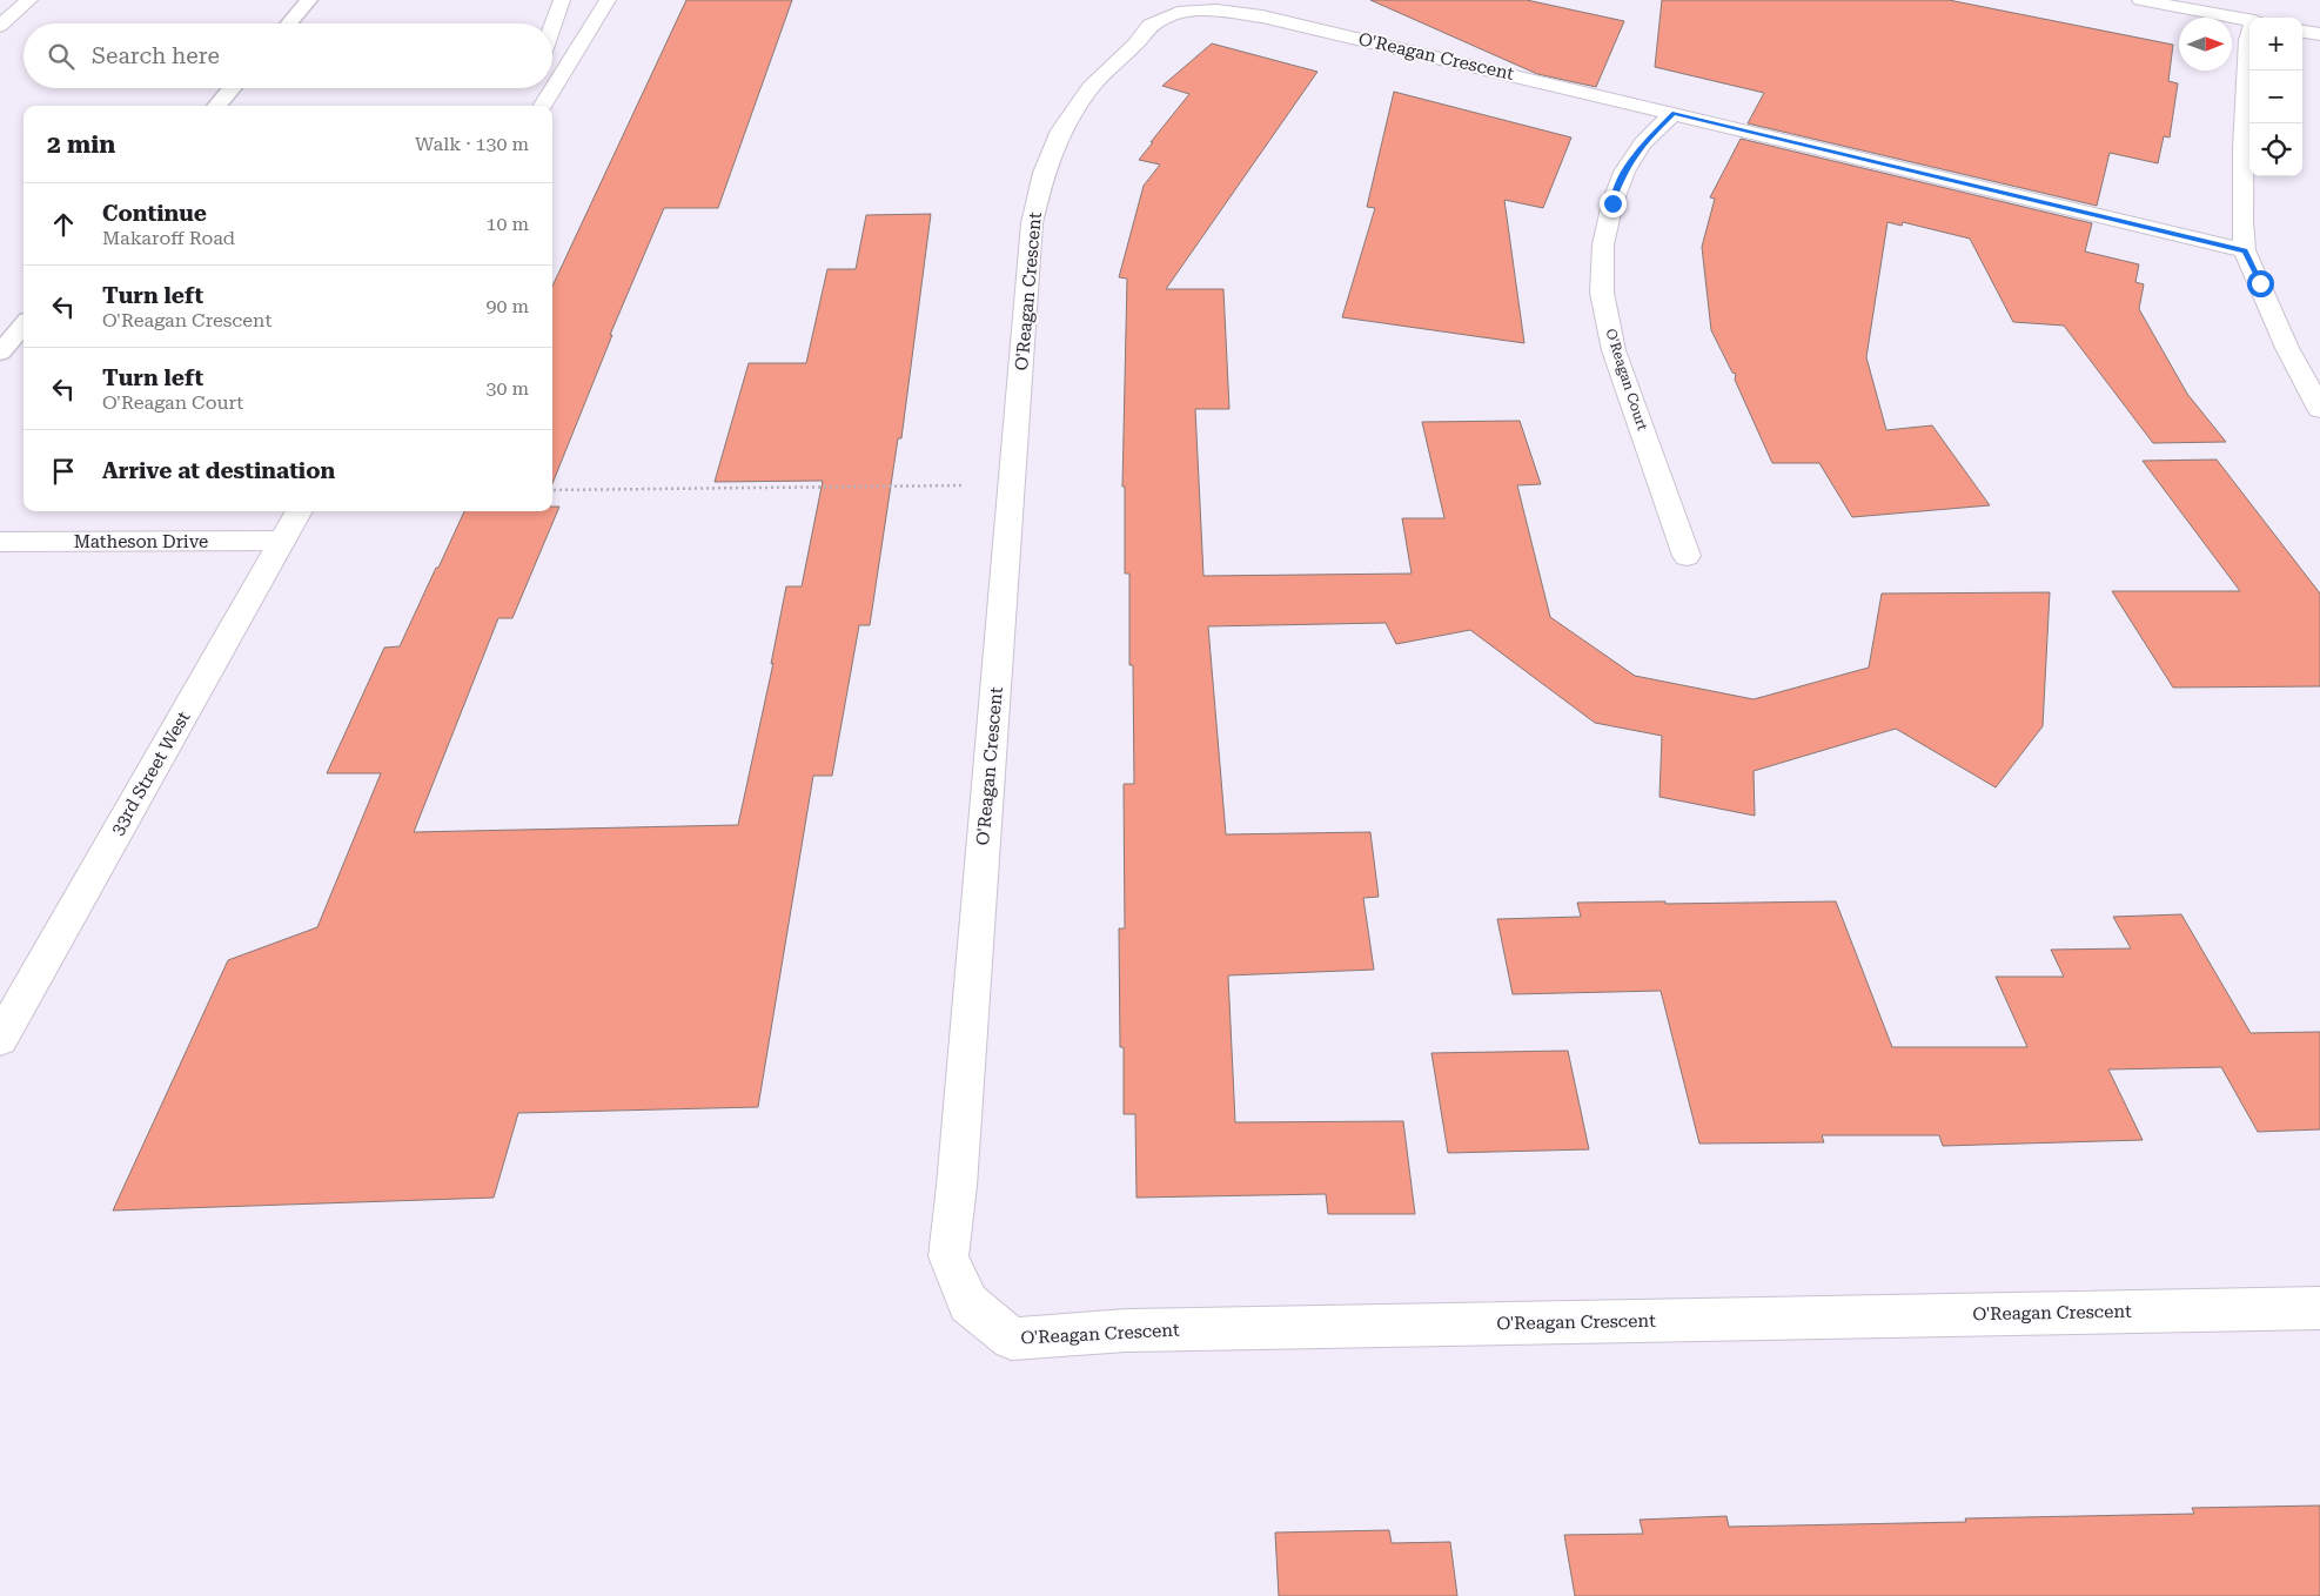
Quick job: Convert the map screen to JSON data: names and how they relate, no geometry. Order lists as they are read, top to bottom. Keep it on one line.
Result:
{"streets":{"street":["O'Reagan Crescent","O'Reagan Court","Matheson Drive","33rd Street West"]},"crossings":[["O'Reagan Crescent","O'Reagan Court"],["Matheson Drive","33rd Street West"]],"north":"right","page":{"map_buttons":["+","−"],"search":"Search here","heading":["2 min","Walk · 130 m"],"list":[["Continue","Makaroff Road","10 m"],["Turn left","O'Reagan Crescent","90 m"],["Turn left","O'Reagan Court","30 m"],"Arrive at destination"]}}
